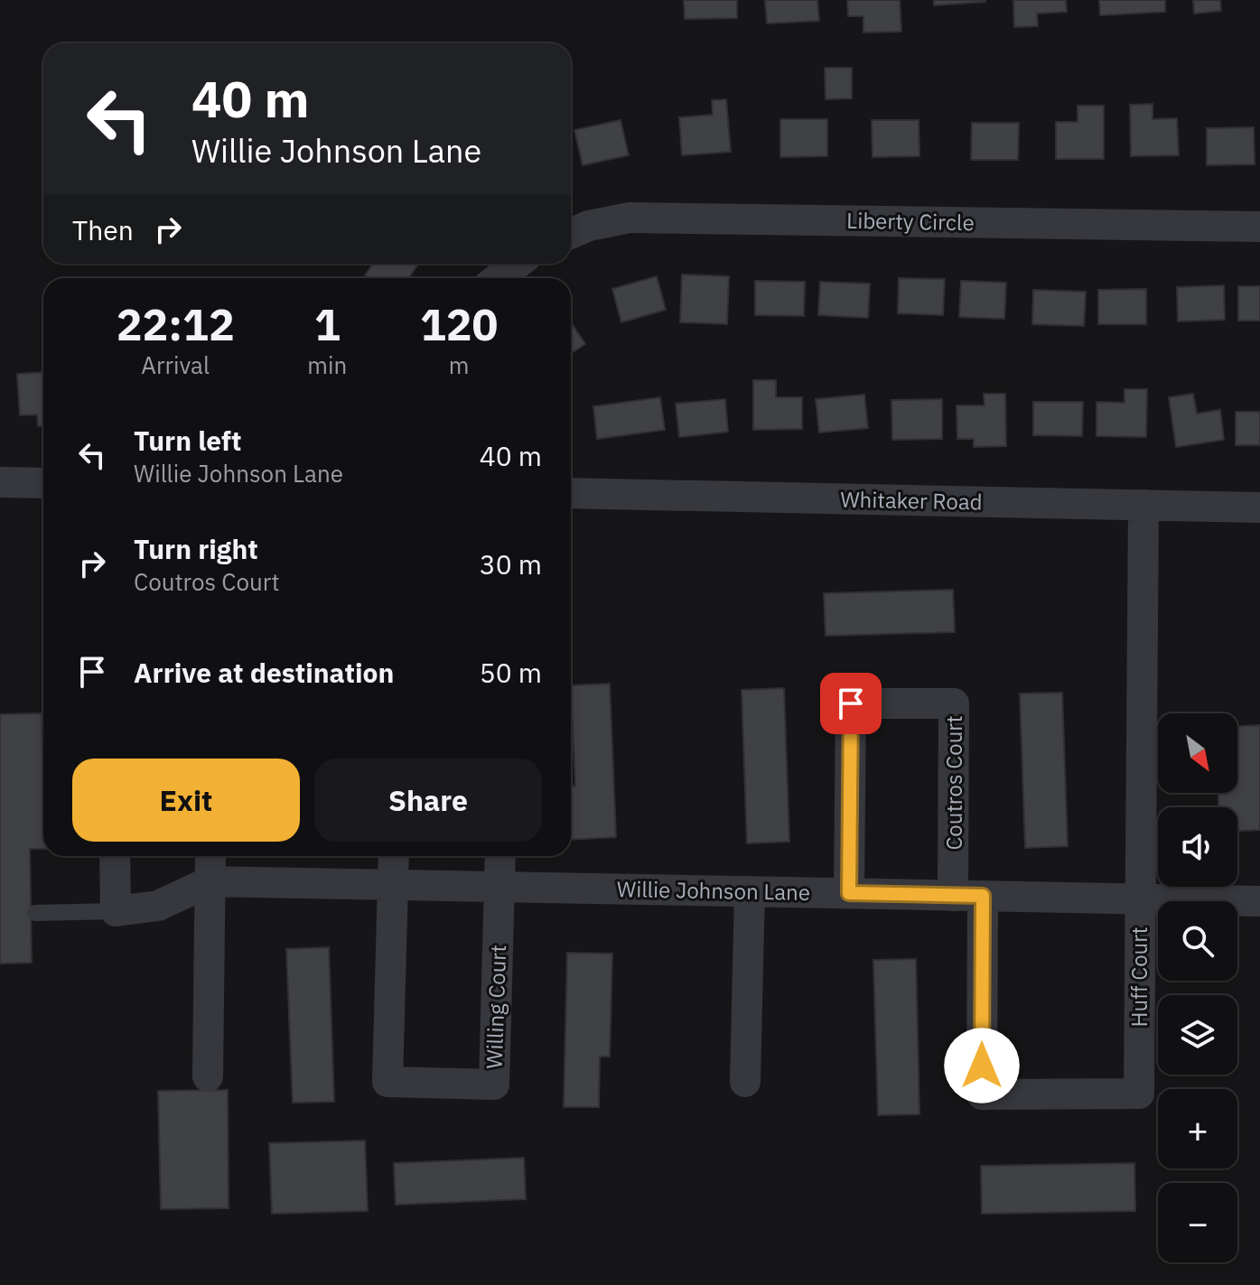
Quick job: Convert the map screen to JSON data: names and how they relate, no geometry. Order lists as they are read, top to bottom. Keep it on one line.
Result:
{"streets":{"street":["Liberty Circle","Whitaker Road","Coutros Court","Willie Johnson Lane","Huff Court","Willing Court"]},"crossings":[["Whitaker Road","Huff Court"],["Coutros Court","Willie Johnson Lane"],["Coutros Court","Huff Court"],["Willie Johnson Lane","Huff Court"],["Willie Johnson Lane","Willing Court"]],"north":"bottom right","page":{"turn":["40 m","Willie Johnson Lane"],"then":"Then","eta":["22:12","Arrival","1","min","120","m"],"list":[{"name":"Turn left","note":"Willie Johnson Lane","value":"40 m"},{"name":"Turn right","note":"Coutros Court","value":"30 m"},{"name":"Arrive at destination","value":"50 m"}],"map_buttons":["+","−"],"buttons":["Exit","Share"]}}
